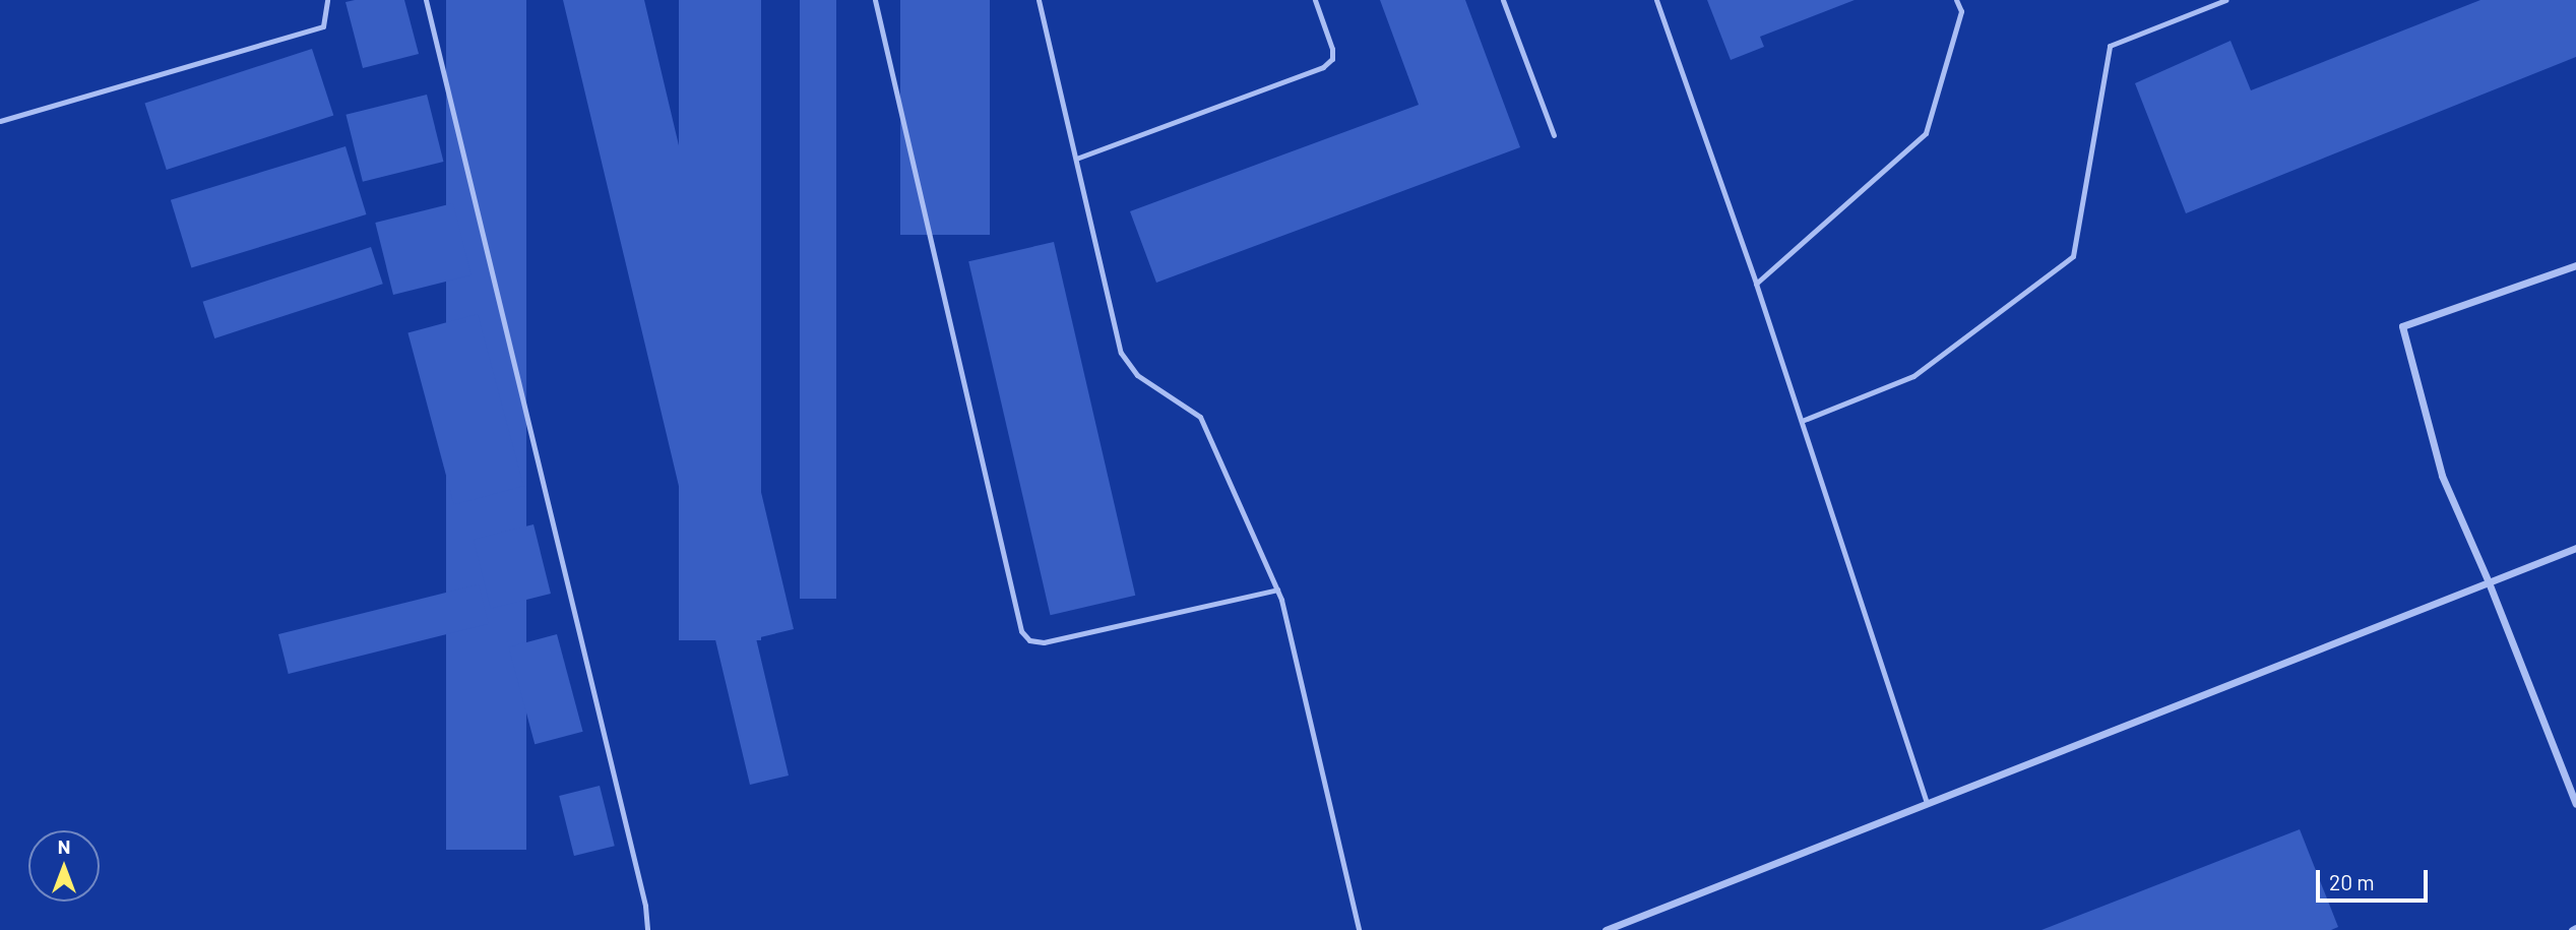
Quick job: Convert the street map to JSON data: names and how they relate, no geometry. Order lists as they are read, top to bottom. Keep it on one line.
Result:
{"scale_bar":"20 m","north":"top"}
